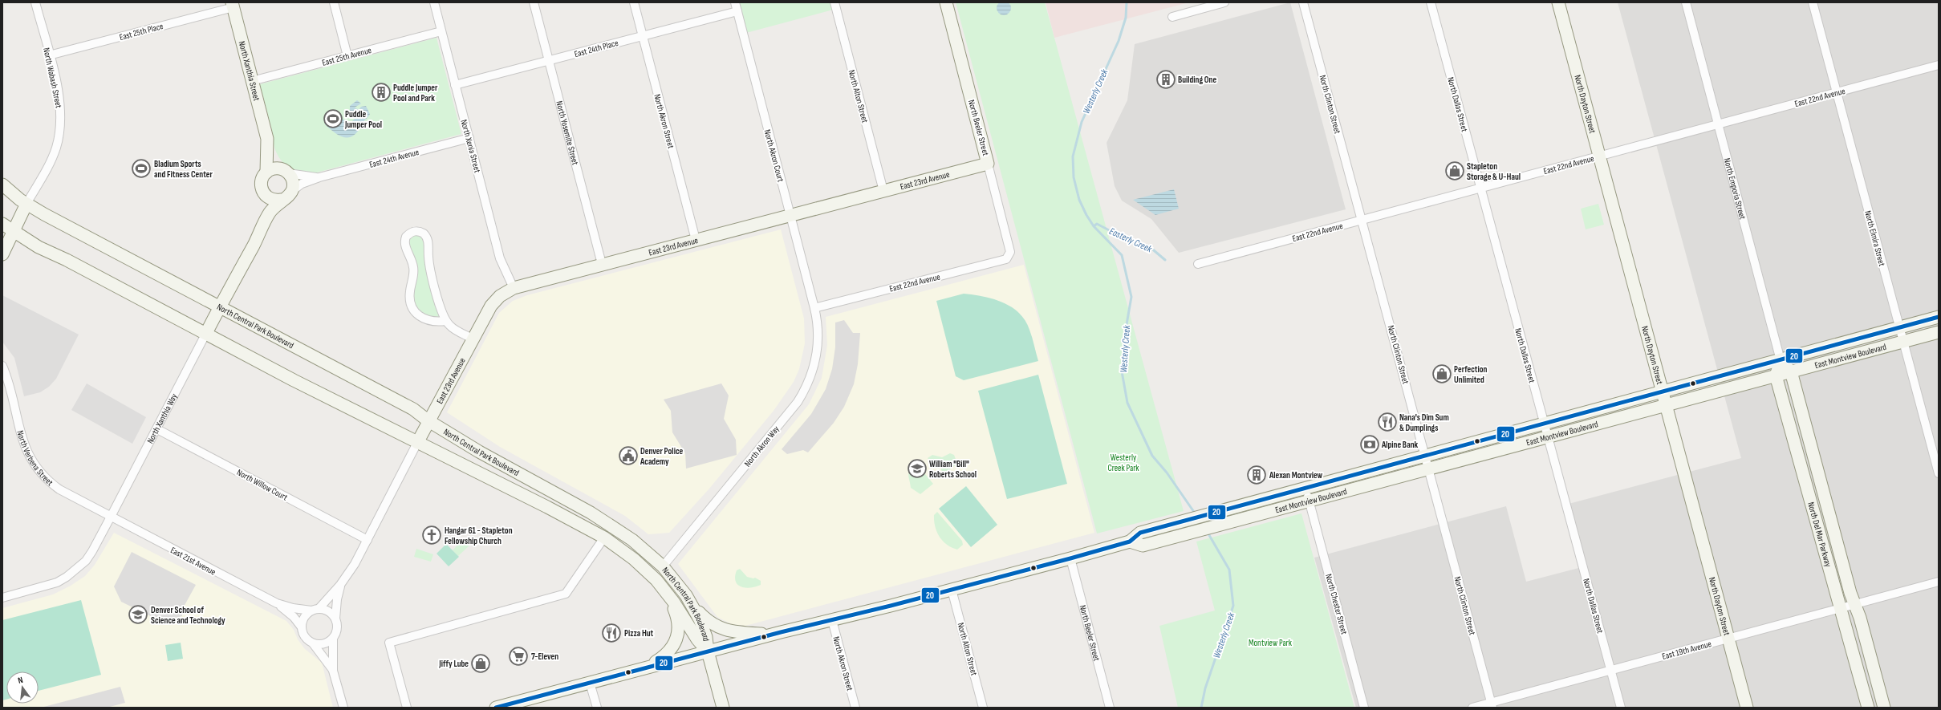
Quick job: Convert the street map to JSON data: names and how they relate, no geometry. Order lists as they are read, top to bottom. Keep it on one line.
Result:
{"streets":{"main road":["North Xanthia Street","North Dayton Street","North Beeler Street","East 23rd Avenue","North Emporia Street","North Central Park Boulevard","East Montview Boulevard","North Xanthia Way","North Del Mar Parkway"],"street":["East 25th Place","East 24th Place","East 25th Avenue","North Wabash Street","North Alton Street","East 22nd Avenue","North Clinton Street","North Dallas Street","North Akron Street","North Yosemite Street","North Xenia Street","North Akron Court","East 24th Avenue","North Elmira Street","North Akron Way","North Verbena Street","North Willow Court","East 21st Avenue","North Chester Street","East 19th Avenue"]},"crossings":[["East 25th Place","North Xanthia Street"],["East 25th Place","North Wabash Street"],["East 24th Place","North Akron Street"],["East 24th Place","North Yosemite Street"],["East 24th Place","North Xenia Street"],["East 24th Place","North Akron Court"],["East 25th Avenue","North Xanthia Street"],["East 25th Avenue","North Xenia Street"],["North Xanthia Street","East 24th Avenue"],["North Xanthia Street","North Xanthia Way"],["North Wabash Street","North Central Park Boulevard"],["North Alton Street","East 23rd Avenue"],["North Alton Street","East Montview Boulevard"],["East 22nd Avenue","North Dayton Street"],["East 22nd Avenue","North Clinton Street"],["East 22nd Avenue","North Dallas Street"],["East 22nd Avenue","North Beeler Street"],["East 22nd Avenue","North Akron Court"],["East 22nd Avenue","North Emporia Street"],["East 22nd Avenue","North Elmira Street"],["East 22nd Avenue","North Akron Way"],["North Dayton Street","East Montview Boulevard"],["North Dayton Street","East 19th Avenue"],["North Clinton Street","East Montview Boulevard"],["North Clinton Street","East 19th Avenue"],["North Dallas Street","East Montview Boulevard"],["North Dallas Street","East 19th Avenue"],["North Akron Street","East 23rd Avenue"],["North Akron Street","East Montview Boulevard"],["North Beeler Street","East 23rd Avenue"],["North Beeler Street","East Montview Boulevard"],["North Yosemite Street","East 23rd Avenue"],["North Xenia Street","East 24th Avenue"],["North Xenia Street","East 23rd Avenue"],["North Akron Court","East 23rd Avenue"],["North Akron Court","North Akron Way"],["East 24th Avenue","North Xanthia Way"],["East 23rd Avenue","North Central Park Boulevard"],["North Emporia Street","East Montview Boulevard"],["North Emporia Street","North Del Mar Parkway"],["North Elmira Street","East Montview Boulevard"],["North Central Park Boulevard","East Montview Boulevard"],["North Central Park Boulevard","North Xanthia Way"],["North Central Park Boulevard","North Akron Way"],["East Montview Boulevard","North Del Mar Parkway"],["East Montview Boulevard","North Chester Street"],["North Xanthia Way","North Verbena Street"],["North Xanthia Way","North Willow Court"],["North Xanthia Way","East 21st Avenue"],["North Verbena Street","East 21st Avenue"],["North Del Mar Parkway","East 19th Avenue"]],"water":["Westerly Creek","Easterly Creek"],"parks":["Westerly Creek Park","Montview Park"],"places":{"building":["Building One","Puddle Jumper Pool and Park","Alexan Montview"],"sports":["Puddle Jumper Pool","Bladium Sports and Fitness Center"],"shop":["Stapleton Storage & U-Haul","Perfection Unlimited","Jiffy Lube"],"restaurant":["Nana's Dim Sum & Dumplings","Pizza Hut"],"bank":["Alpine Bank"],"public building":["Denver Police Academy"],"school or university":["William \"Bill\" Roberts School","Denver School of Science and Technology"],"church":["Hangar 61 - Stapleton Fellowship Church"],"supermarket":["7-Eleven"]},"lines":["transit line 20"],"north":"top"}
